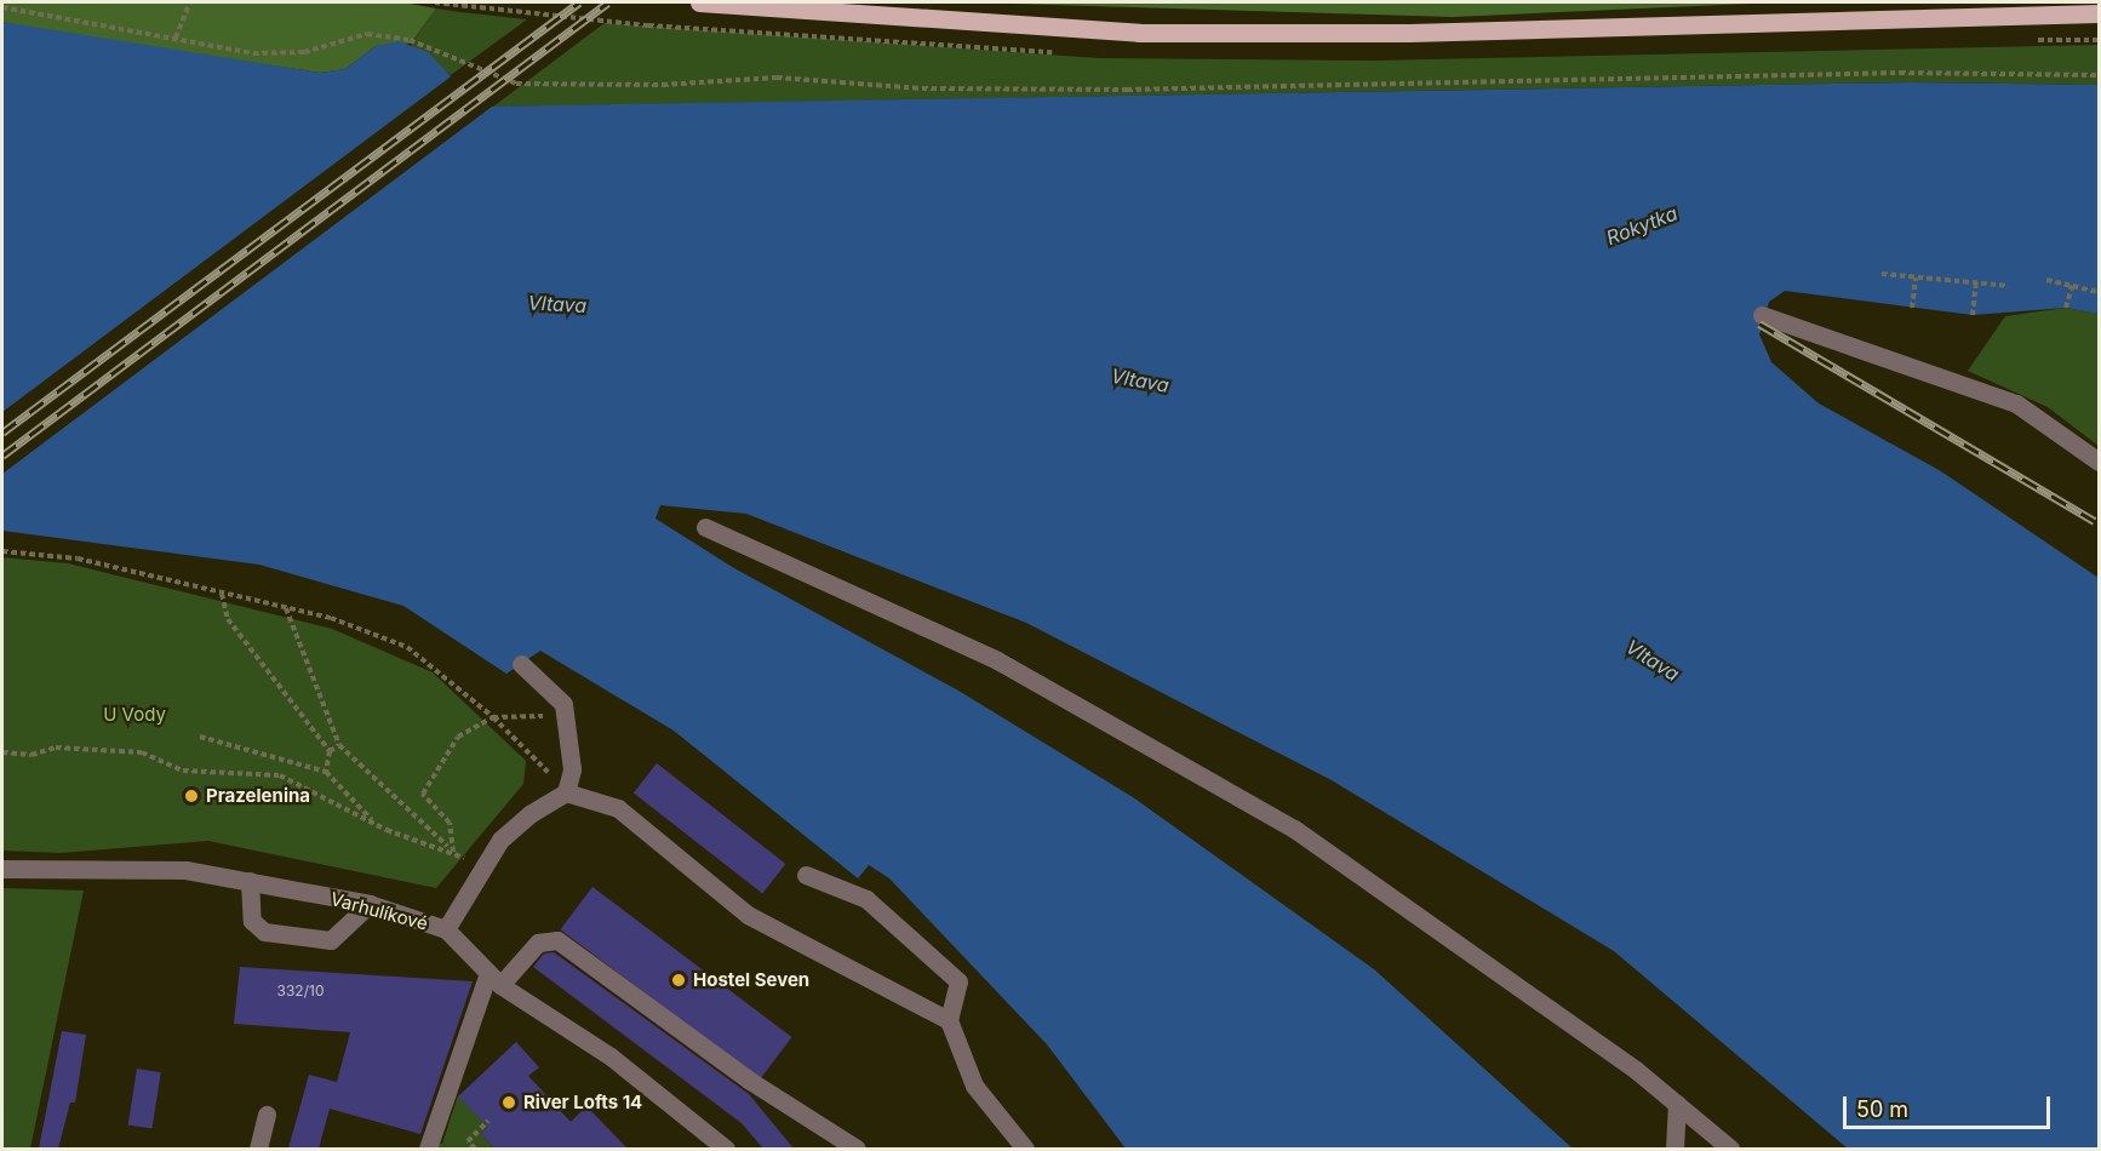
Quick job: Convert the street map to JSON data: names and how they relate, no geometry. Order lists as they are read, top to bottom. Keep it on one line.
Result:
{"streets":{"street":["Varhulíkové"]},"water":["Rokytka","Vltava"],"parks":["U Vody"],"places":["Prazelenina","Hostel Seven","River Lofts 14"],"house_numbers":["332/10"],"scale_bar":"50 m"}
